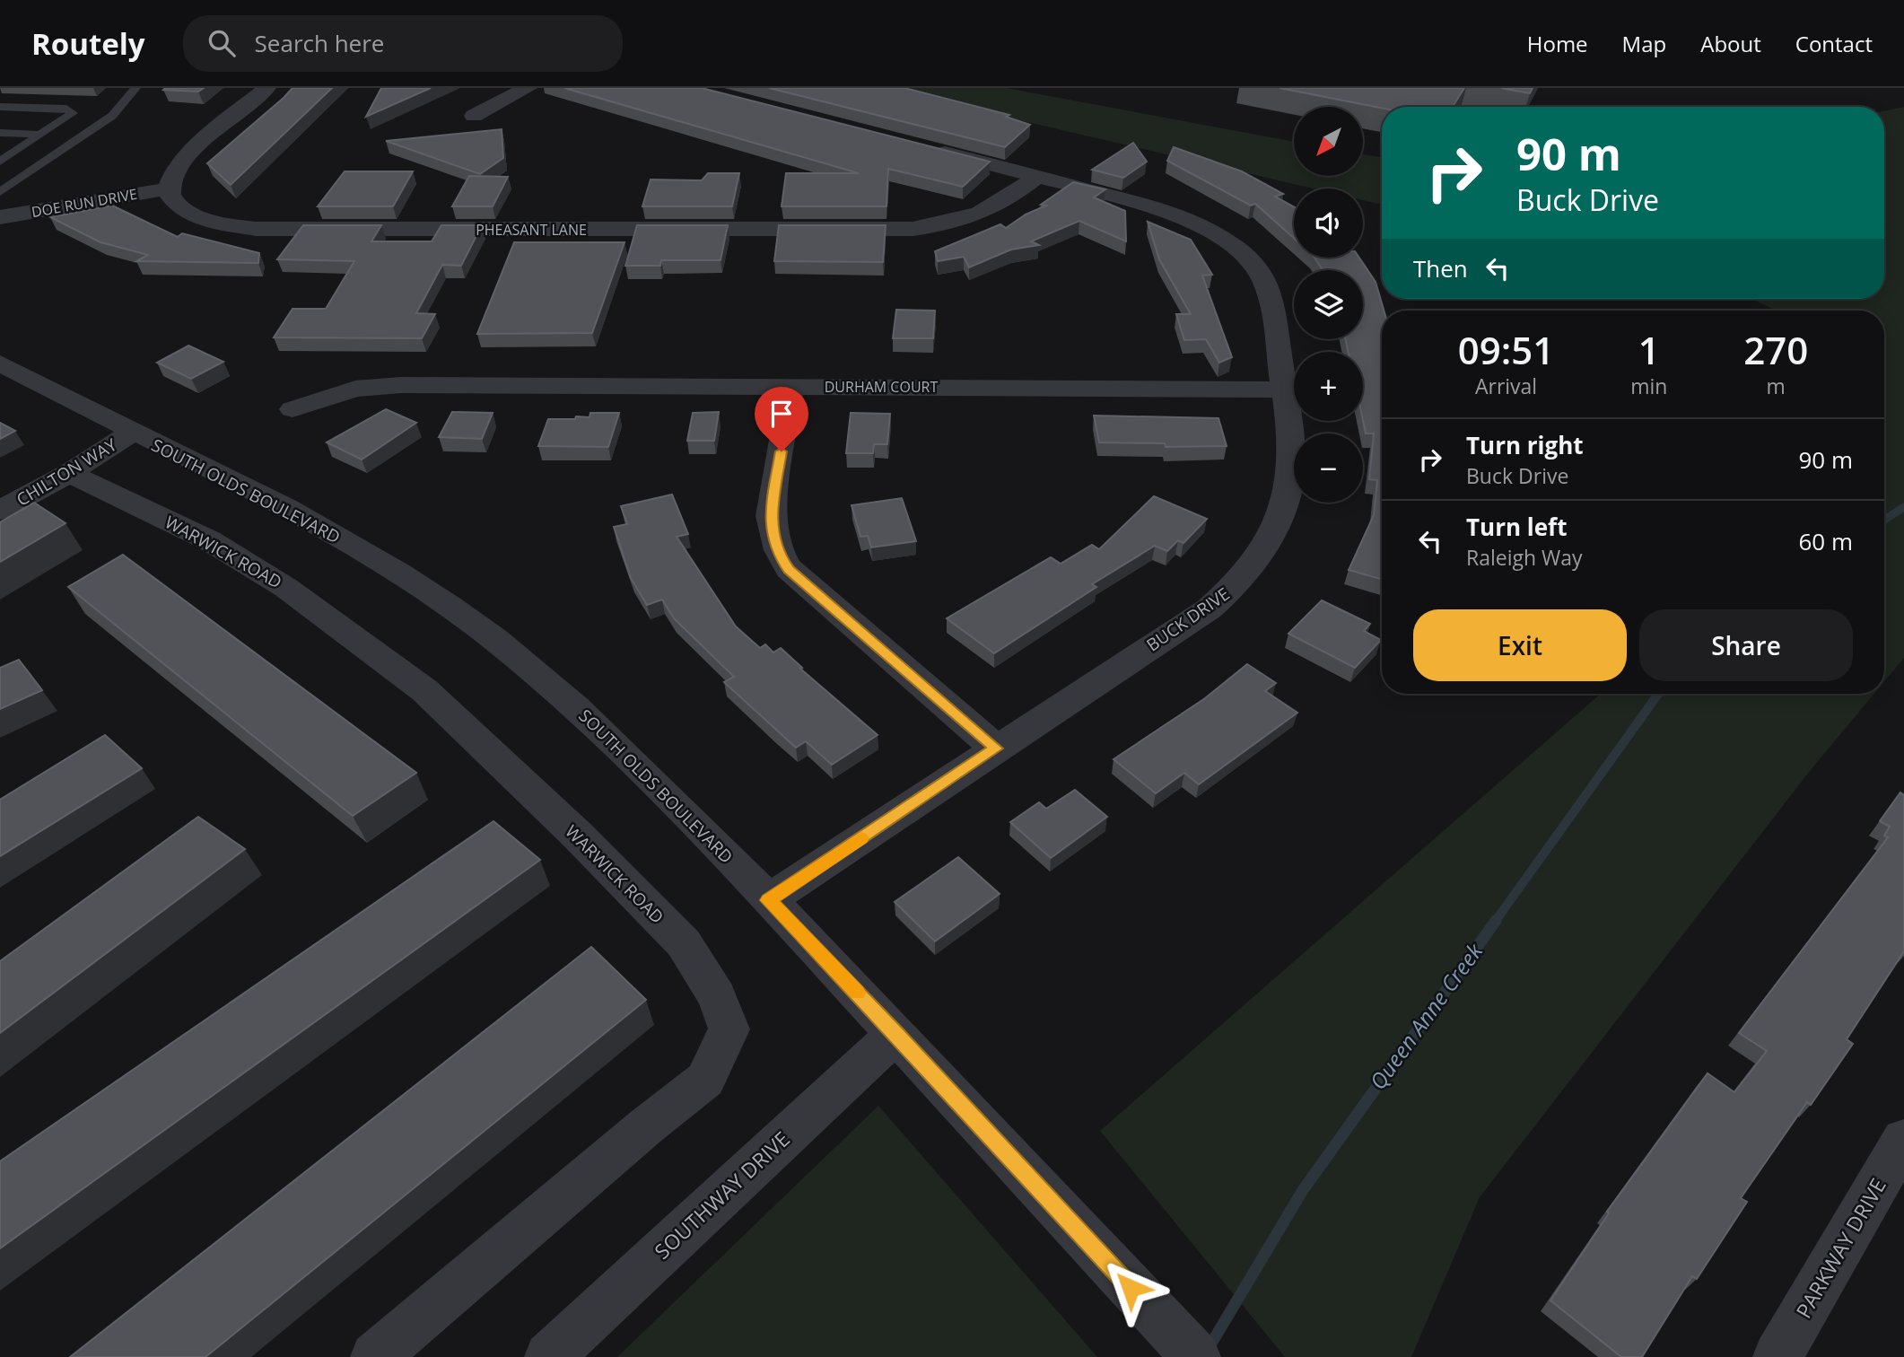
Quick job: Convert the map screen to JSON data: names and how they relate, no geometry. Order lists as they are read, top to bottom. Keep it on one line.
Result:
{"streets":{"street":["DOE RUN DRIVE","PHEASANT LANE","DURHAM COURT","CHILTON WAY","SOUTH OLDS BOULEVARD","WARWICK ROAD","BUCK DRIVE","SOUTHWAY DRIVE","PARKWAY DRIVE"]},"crossings":[["DOE RUN DRIVE","PHEASANT LANE"],["PHEASANT LANE","BUCK DRIVE"],["DURHAM COURT","BUCK DRIVE"],["CHILTON WAY","SOUTH OLDS BOULEVARD"],["CHILTON WAY","WARWICK ROAD"],["SOUTH OLDS BOULEVARD","BUCK DRIVE"],["SOUTH OLDS BOULEVARD","SOUTHWAY DRIVE"]],"water":["Queen Anne Creek"],"north":"bottom left","page":{"header":"Routely","search":"Search here","nav":["Home","Map","About","Contact"],"map_buttons":["+","−"],"turn":["90 m","Buck Drive"],"then":"Then","eta":["09:51","Arrival","1","min","270","m"],"list":[{"name":"Turn right","note":"Buck Drive","value":"90 m"},{"name":"Turn left","note":"Raleigh Way","value":"60 m"}],"buttons":["Exit","Share"]}}
